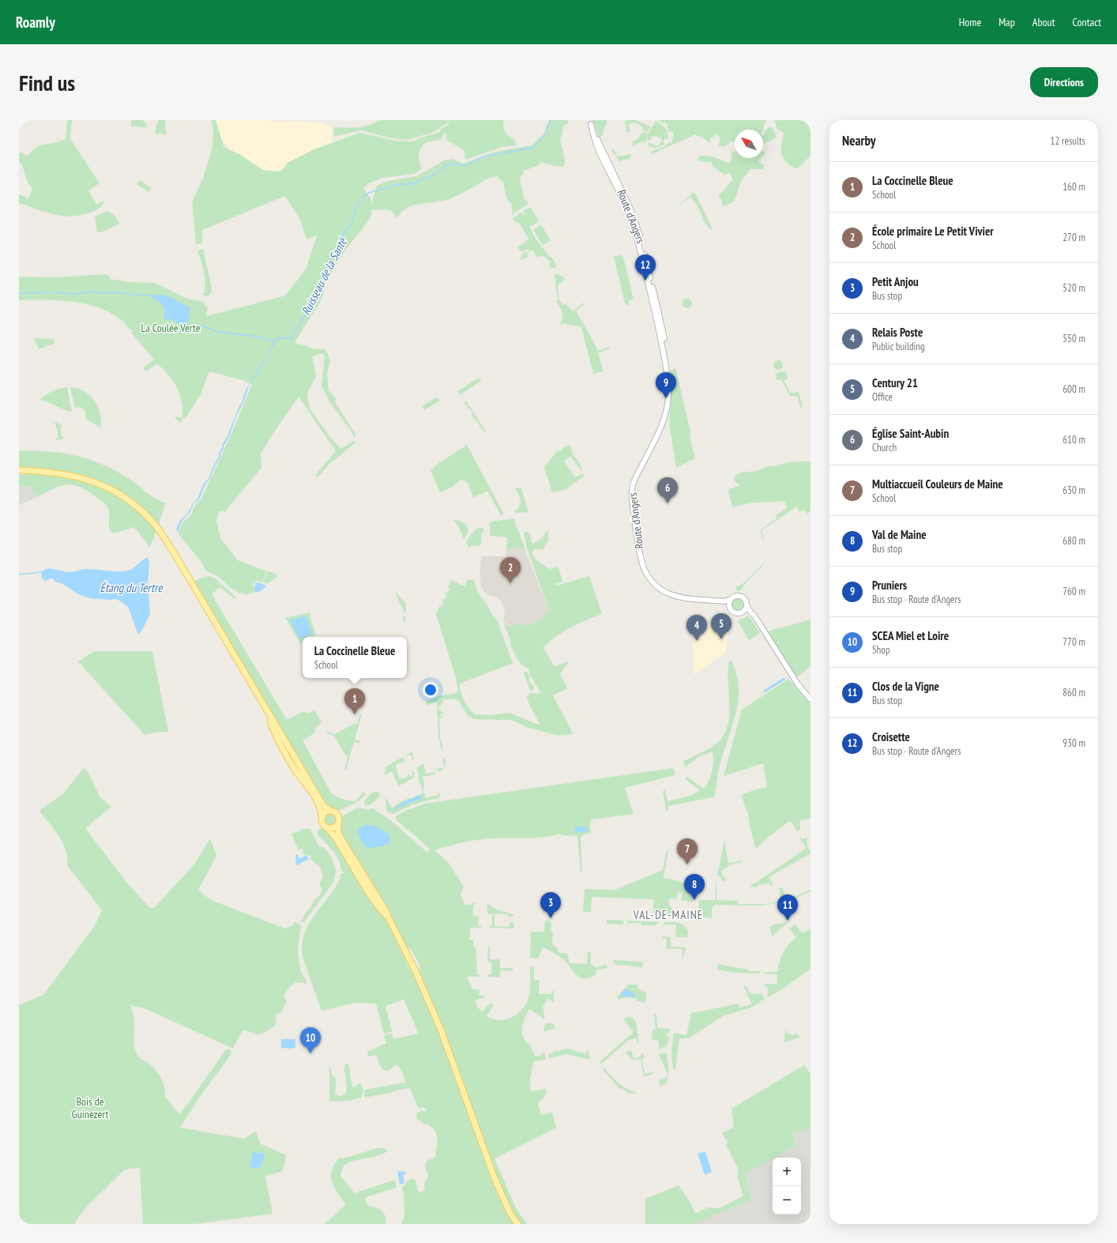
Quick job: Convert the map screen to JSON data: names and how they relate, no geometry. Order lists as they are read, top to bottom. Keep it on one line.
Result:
{"streets":{"street":["Route d'Angers"]},"districts":["VAL-DE-MAINE"],"water":["Ruisseau de la Santé","Étang du Tertre"],"parks":["La Coulée Verte","Bois de Guinezert"],"north":"top left","page":{"header":"Roamly","nav":["Home","Map","About","Contact"],"buttons":"Directions","title":"Find us","heading":["Nearby","12 results"],"list":[{"mark":"1","name":"La Coccinelle Bleue","note":"School","value":"160 m"},{"mark":"2","name":"École primaire Le Petit Vivier","note":"School","value":"270 m"},{"mark":"3","name":"Petit Anjou","note":"Bus stop","value":"520 m"},{"mark":"4","name":"Relais Poste","note":"Public building","value":"550 m"},{"mark":"5","name":"Century 21","note":"Office","value":"600 m"},{"mark":"6","name":"Église Saint-Aubin","note":"Church","value":"610 m"},{"mark":"7","name":"Multiaccueil Couleurs de Maine","note":"School","value":"630 m"},{"mark":"8","name":"Val de Maine","note":"Bus stop","value":"680 m"},{"mark":"9","name":"Pruniers","note":"Bus stop · Route d'Angers","value":"760 m"},{"mark":"10","name":"SCEA Miel et Loire","note":"Shop","value":"770 m"},{"mark":"11","name":"Clos de la Vigne","note":"Bus stop","value":"860 m"},{"mark":"12","name":"Croisette","note":"Bus stop · Route d'Angers","value":"930 m"}],"pins":["12","9","6","2","5","4","1","7","8","3","11","10"],"popup":["La Coccinelle Bleue","School"],"map_buttons":["+","−"]}}
